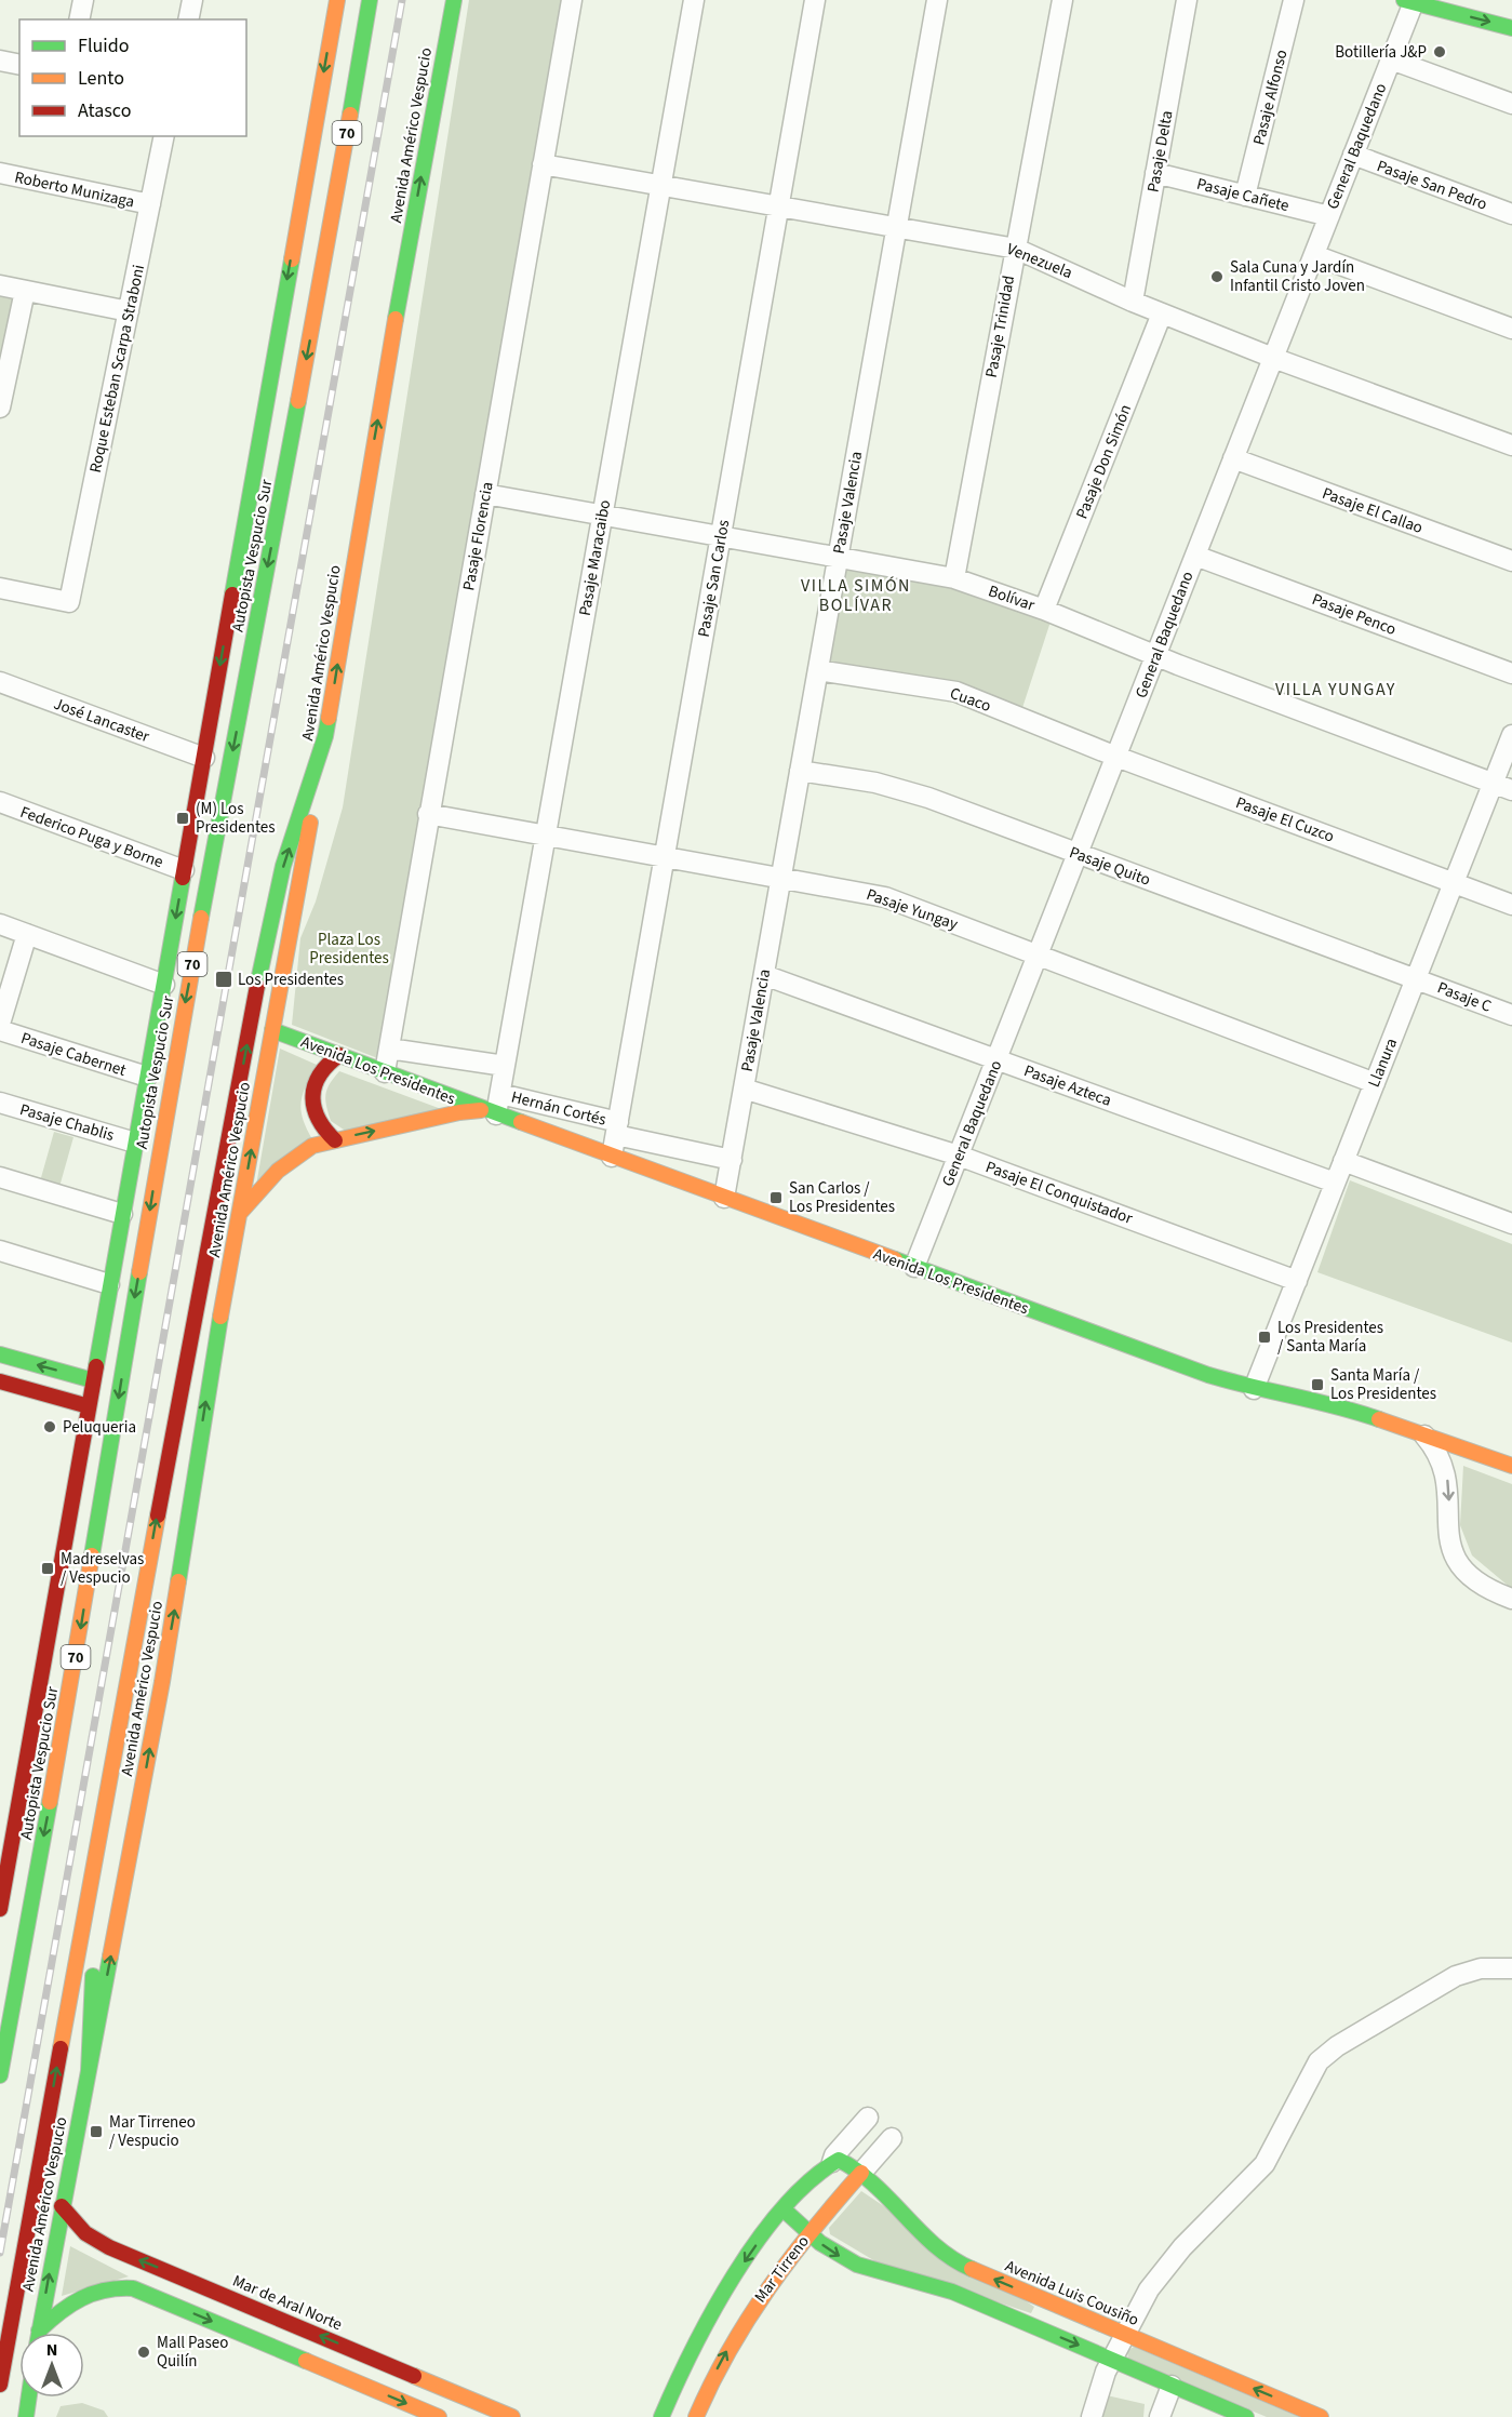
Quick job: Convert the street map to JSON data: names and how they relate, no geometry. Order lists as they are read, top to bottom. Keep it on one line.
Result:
{"streets":{"main road":["70","Avenida Américo Vespucio","Autopista Vespucio Sur","Avenida Los Presidentes","Mar Tirreno","Avenida Luis Cousiño","Mar de Aral Norte"],"street":["Pasaje Alfonso","General Baquedano","Pasaje Delta","Pasaje San Pedro","Roberto Munizaga","Pasaje Cañete","Venezuela","Pasaje Trinidad","Roque Esteban Scarpa Straboni","Pasaje Don Simón","Pasaje Valencia","Pasaje El Callao","Pasaje Florencia","Pasaje Maracaibo","Pasaje San Carlos","Bolívar","Pasaje Penco","Cuaco","José Lancaster","Pasaje El Cuzco","Federico Puga y Borne","Pasaje Quito","Pasaje Yungay","Pasaje C","Pasaje Cabernet","Llanura","Pasaje Azteca","Hernán Cortés","Pasaje Chablis","Pasaje El Conquistador"]},"crossings":[["Pasaje Alfonso","Pasaje Cañete"],["Avenida Américo Vespucio","Avenida Los Presidentes"],["Avenida Américo Vespucio","Mar de Aral Norte"],["General Baquedano","Pasaje San Pedro"],["General Baquedano","Pasaje Cañete"],["General Baquedano","Venezuela"],["General Baquedano","Pasaje El Callao"],["General Baquedano","Bolívar"],["General Baquedano","Pasaje Penco"],["General Baquedano","Cuaco"],["General Baquedano","Pasaje El Cuzco"],["General Baquedano","Pasaje Quito"],["General Baquedano","Pasaje Yungay"],["General Baquedano","Avenida Los Presidentes"],["General Baquedano","Pasaje Azteca"],["General Baquedano","Pasaje El Conquistador"],["Pasaje Delta","Pasaje Cañete"],["Pasaje Delta","Venezuela"],["Roberto Munizaga","Roque Esteban Scarpa Straboni"],["Venezuela","Pasaje Trinidad"],["Venezuela","Pasaje Don Simón"],["Venezuela","Pasaje Valencia"],["Venezuela","Pasaje Florencia"],["Venezuela","Pasaje Maracaibo"],["Venezuela","Pasaje San Carlos"],["Pasaje Trinidad","Bolívar"],["Pasaje Don Simón","Bolívar"],["Pasaje Valencia","Bolívar"],["Pasaje Valencia","Cuaco"],["Pasaje Valencia","Pasaje Quito"],["Pasaje Valencia","Pasaje Yungay"],["Pasaje Valencia","Avenida Los Presidentes"],["Pasaje Valencia","Pasaje Azteca"],["Pasaje Valencia","Hernán Cortés"],["Pasaje Valencia","Pasaje El Conquistador"],["Pasaje Florencia","Bolívar"],["Pasaje Florencia","Pasaje Yungay"],["Pasaje Florencia","Avenida Los Presidentes"],["Pasaje Florencia","Hernán Cortés"],["Pasaje Maracaibo","Bolívar"],["Pasaje Maracaibo","Pasaje Yungay"],["Pasaje Maracaibo","Avenida Los Presidentes"],["Pasaje Maracaibo","Hernán Cortés"],["Pasaje San Carlos","Bolívar"],["Pasaje San Carlos","Pasaje Yungay"],["Pasaje San Carlos","Avenida Los Presidentes"],["Pasaje San Carlos","Hernán Cortés"],["Bolívar","Llanura"],["Cuaco","Pasaje El Cuzco"],["Pasaje El Cuzco","Llanura"],["Pasaje Quito","Pasaje C"],["Pasaje Quito","Llanura"],["Pasaje Yungay","Llanura"],["Pasaje C","Llanura"],["Llanura","Avenida Los Presidentes"],["Llanura","Pasaje Azteca"],["Llanura","Pasaje El Conquistador"],["Mar Tirreno","Avenida Luis Cousiño"]],"districts":["VILLA SIMÓN BOLÍVAR","VILLA YUNGAY"],"parks":["Plaza Los Presidentes"],"places":{"other":["Botillería J&P","Sala Cuna y Jardín Infantil Cristo Joven","Peluqueria","Mall Paseo Quilín"],"transit":["(M) Los Presidentes","Los Presidentes","San Carlos / Los Presidentes","Los Presidentes / Santa María","Santa María / Los Presidentes","Madreselvas / Vespucio","Mar Tirreneo / Vespucio"]},"legend":["Fluido","Lento","Atasco"],"north":"top"}
